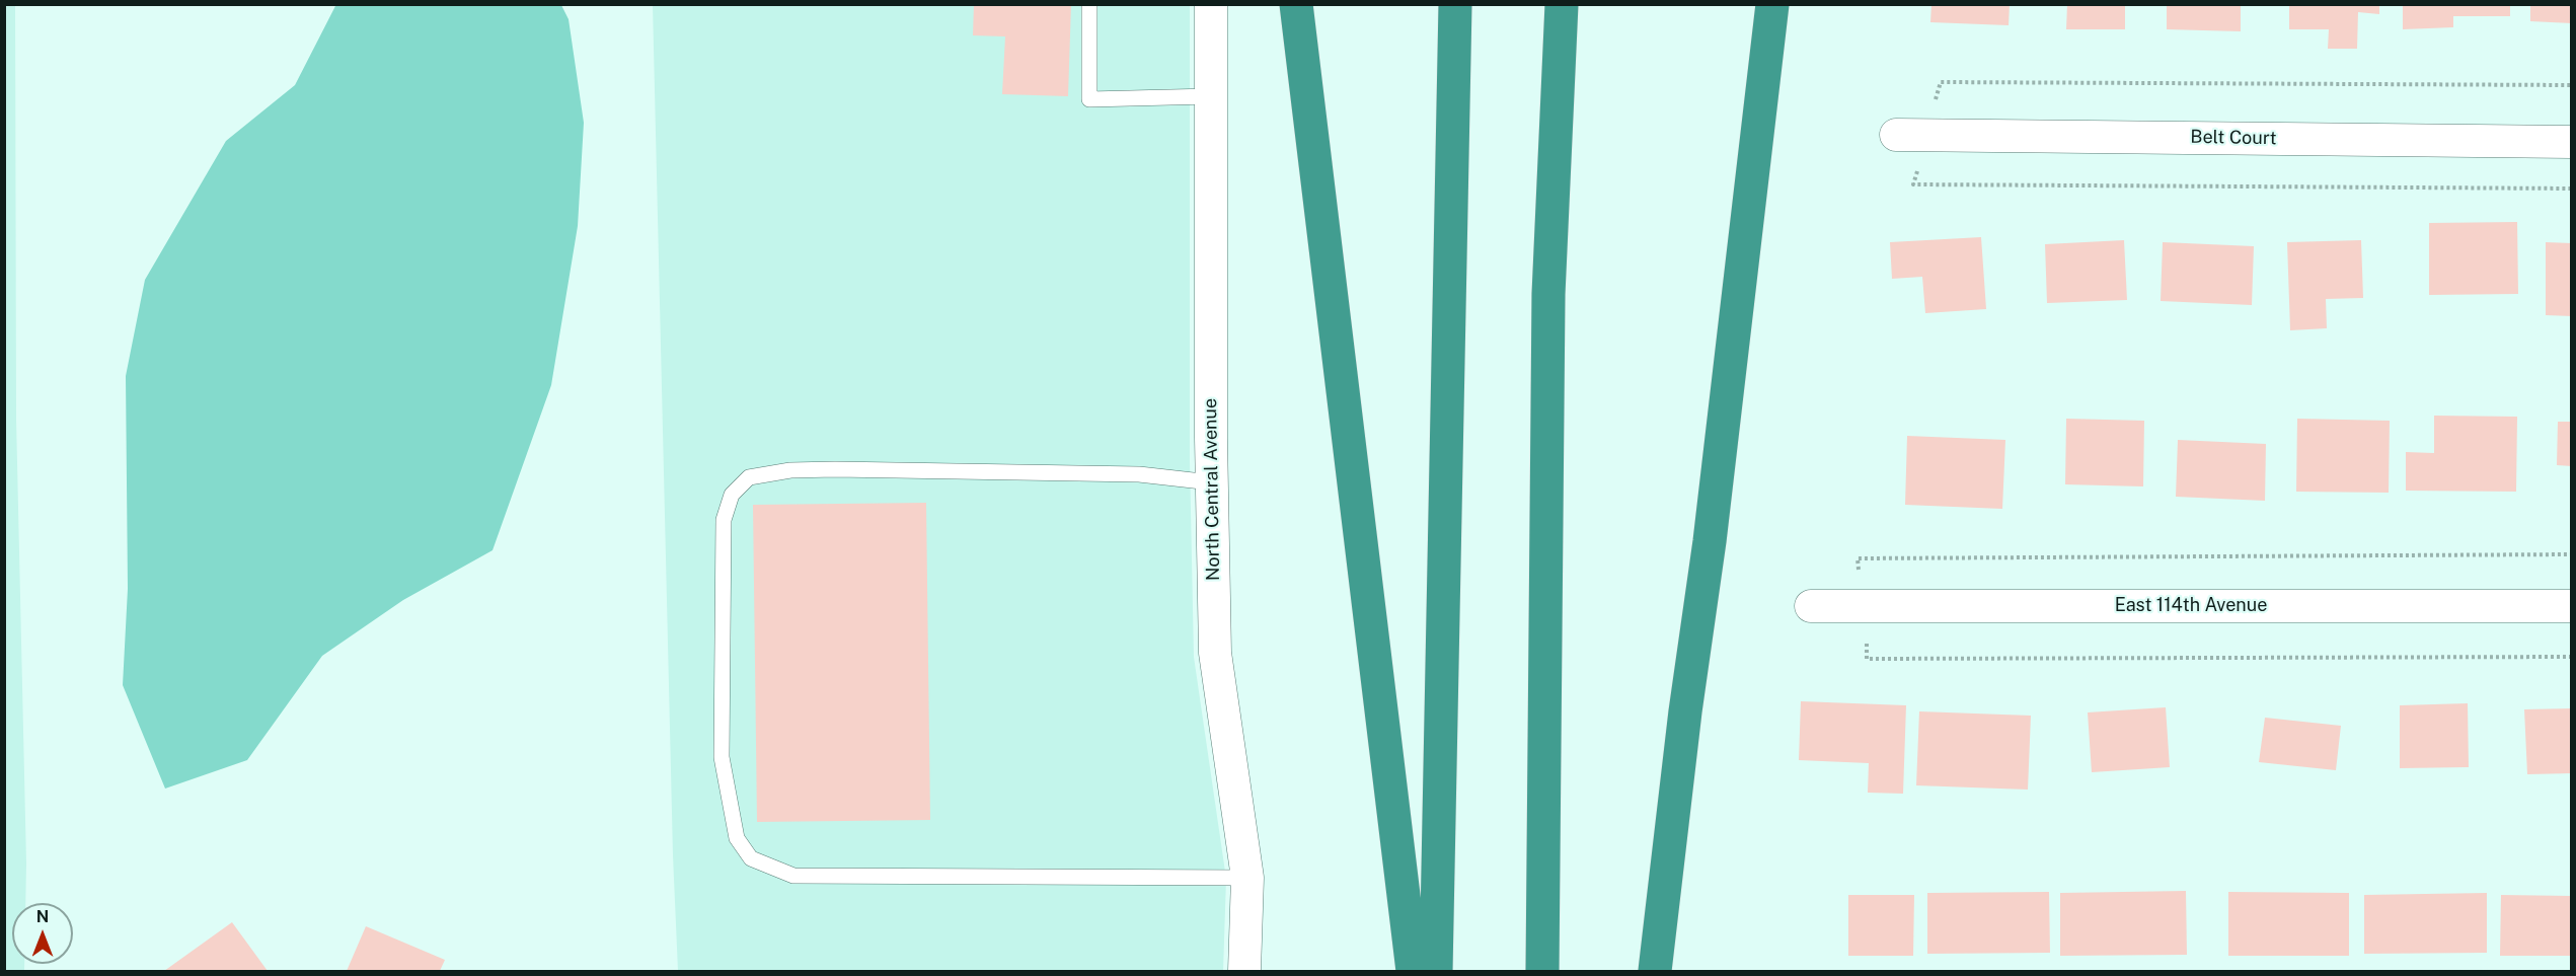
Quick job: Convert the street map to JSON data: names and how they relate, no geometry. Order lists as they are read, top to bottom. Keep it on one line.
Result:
{"streets":{"street":["Belt Court","North Central Avenue","East 114th Avenue"]},"north":"top"}
